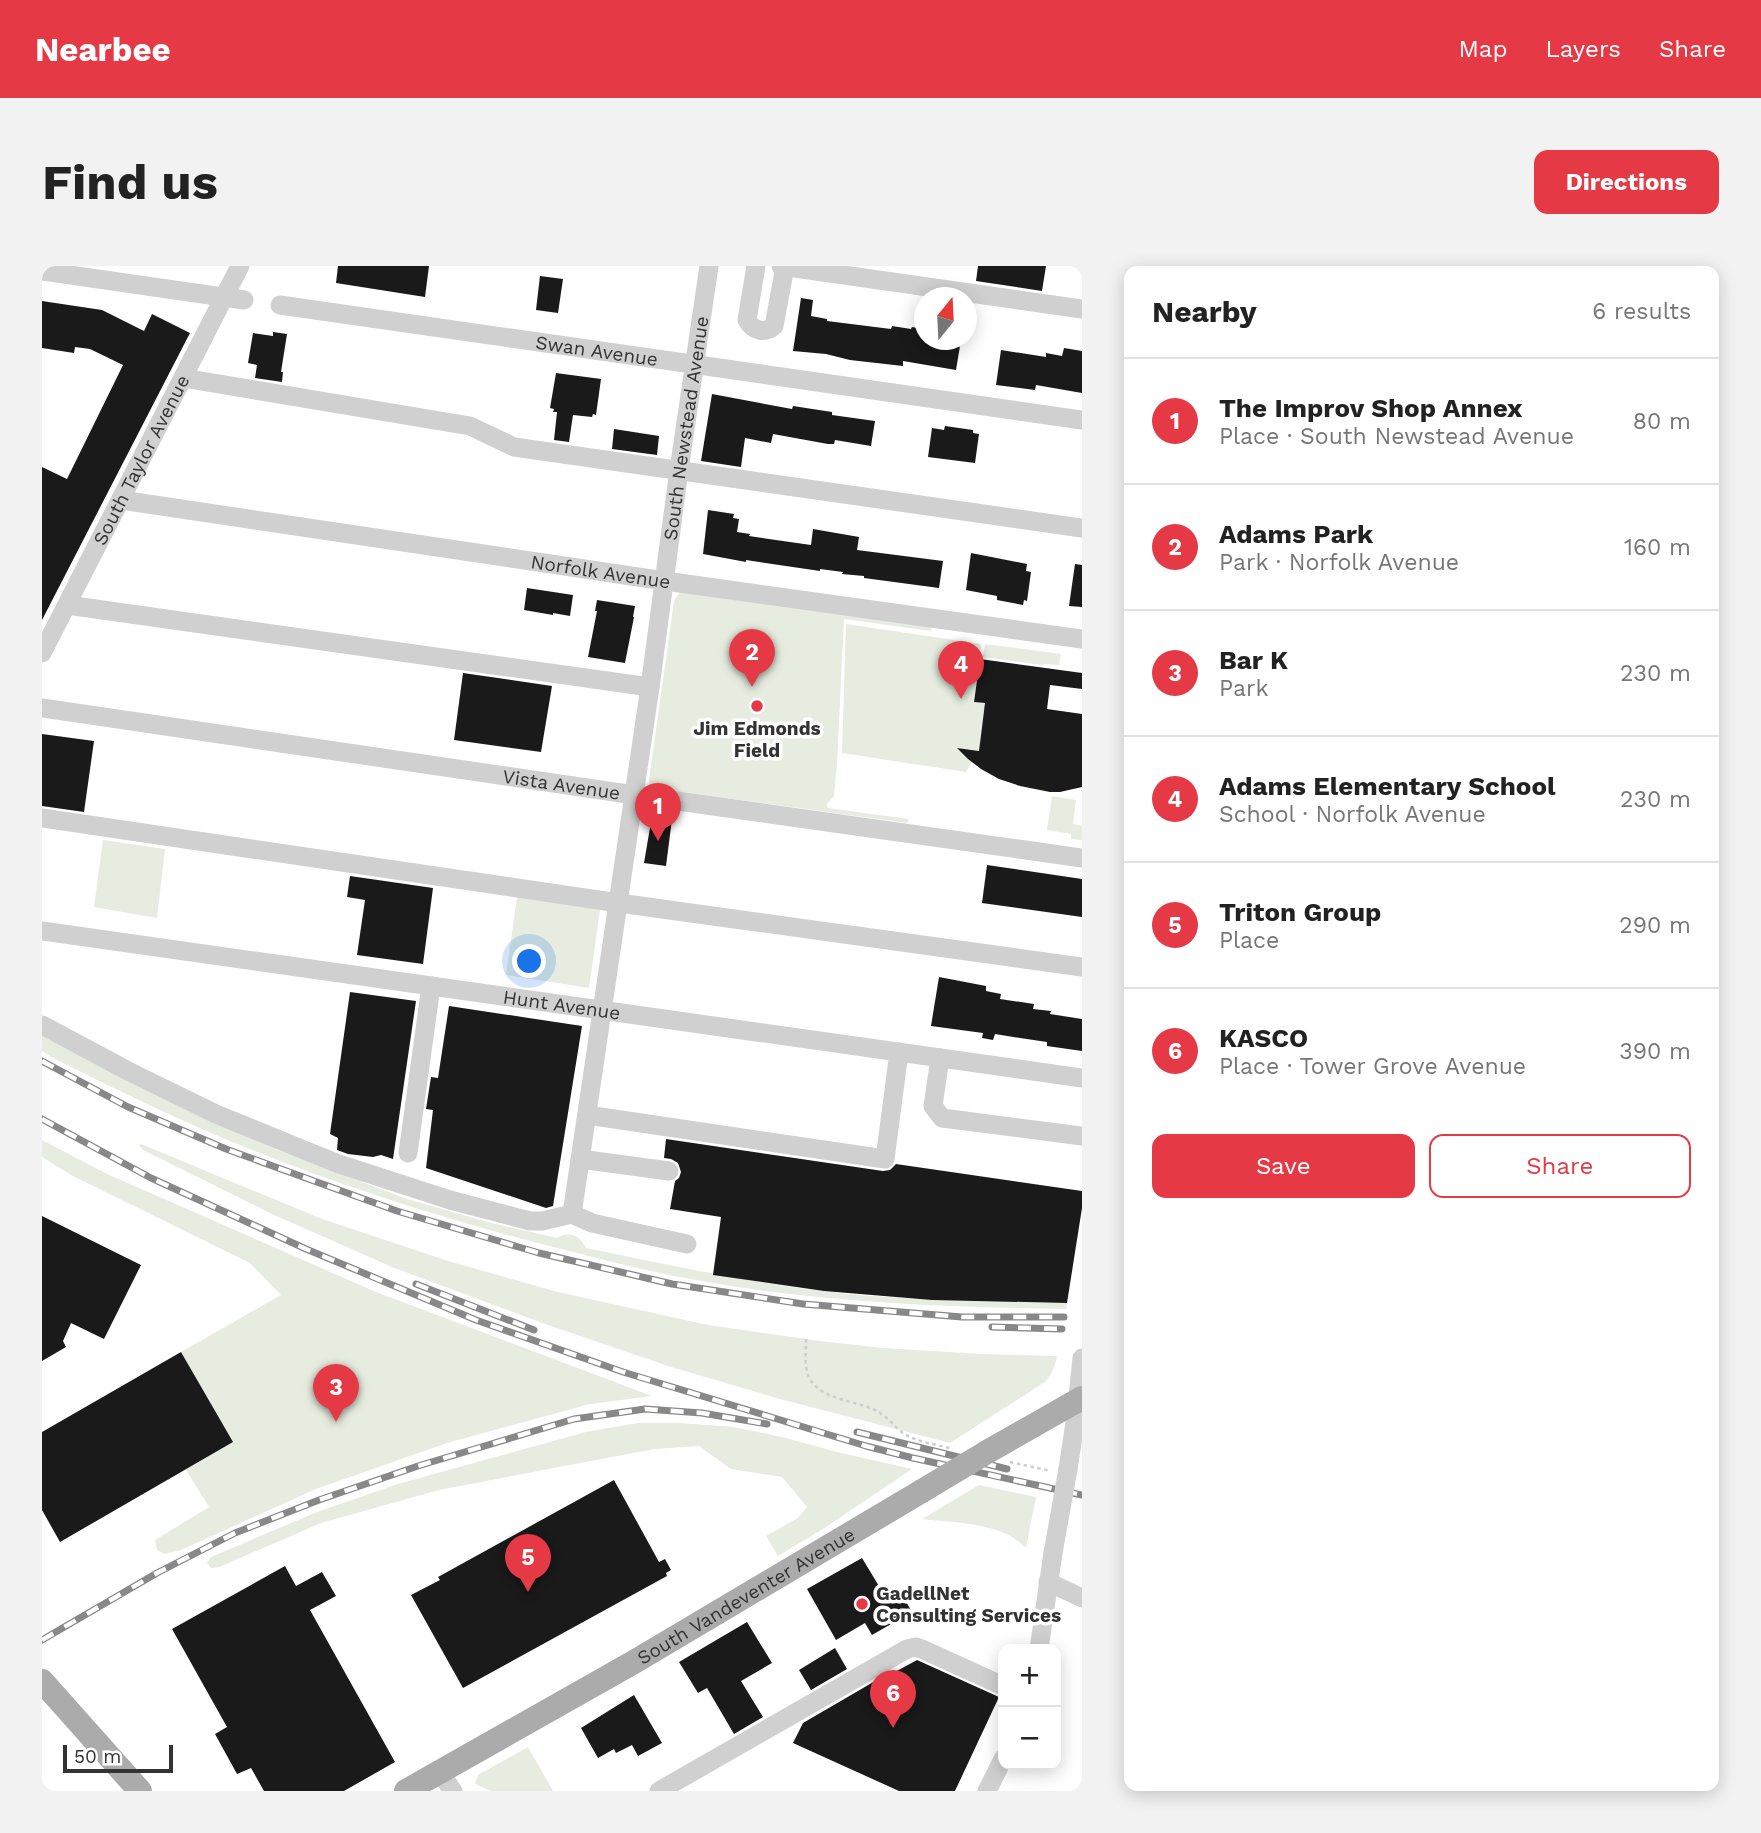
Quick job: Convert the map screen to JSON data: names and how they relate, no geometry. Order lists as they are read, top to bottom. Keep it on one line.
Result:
{"streets":{"main road":["South Vandeventer Avenue"],"street":["Swan Avenue","South Newstead Avenue","South Taylor Avenue","Norfolk Avenue","Vista Avenue","Hunt Avenue"]},"crossings":[["Swan Avenue","South Newstead Avenue"],["South Newstead Avenue","Norfolk Avenue"],["South Newstead Avenue","Vista Avenue"],["South Newstead Avenue","Hunt Avenue"],["South Taylor Avenue","Norfolk Avenue"]],"places":["Jim Edmonds Field","GadellNet Consulting Services"],"scale_bar":"50 m","north":"top","page":{"header":"Nearbee","nav":["Map","Layers","Share"],"buttons":["Directions",["Save","Share"]],"title":"Find us","heading":["Nearby","6 results"],"list":[{"mark":"1","name":"The Improv Shop Annex","note":"Place · South Newstead Avenue","value":"80 m"},{"mark":"2","name":"Adams Park","note":"Park · Norfolk Avenue","value":"160 m"},{"mark":"3","name":"Bar K","note":"Park","value":"230 m"},{"mark":"4","name":"Adams Elementary School","note":"School · Norfolk Avenue","value":"230 m"},{"mark":"5","name":"Triton Group","note":"Place","value":"290 m"},{"mark":"6","name":"KASCO","note":"Place · Tower Grove Avenue","value":"390 m"}],"pins":["2","4","1","3","5","6"],"map_buttons":["+","−"],"scale":"50 m"}}
